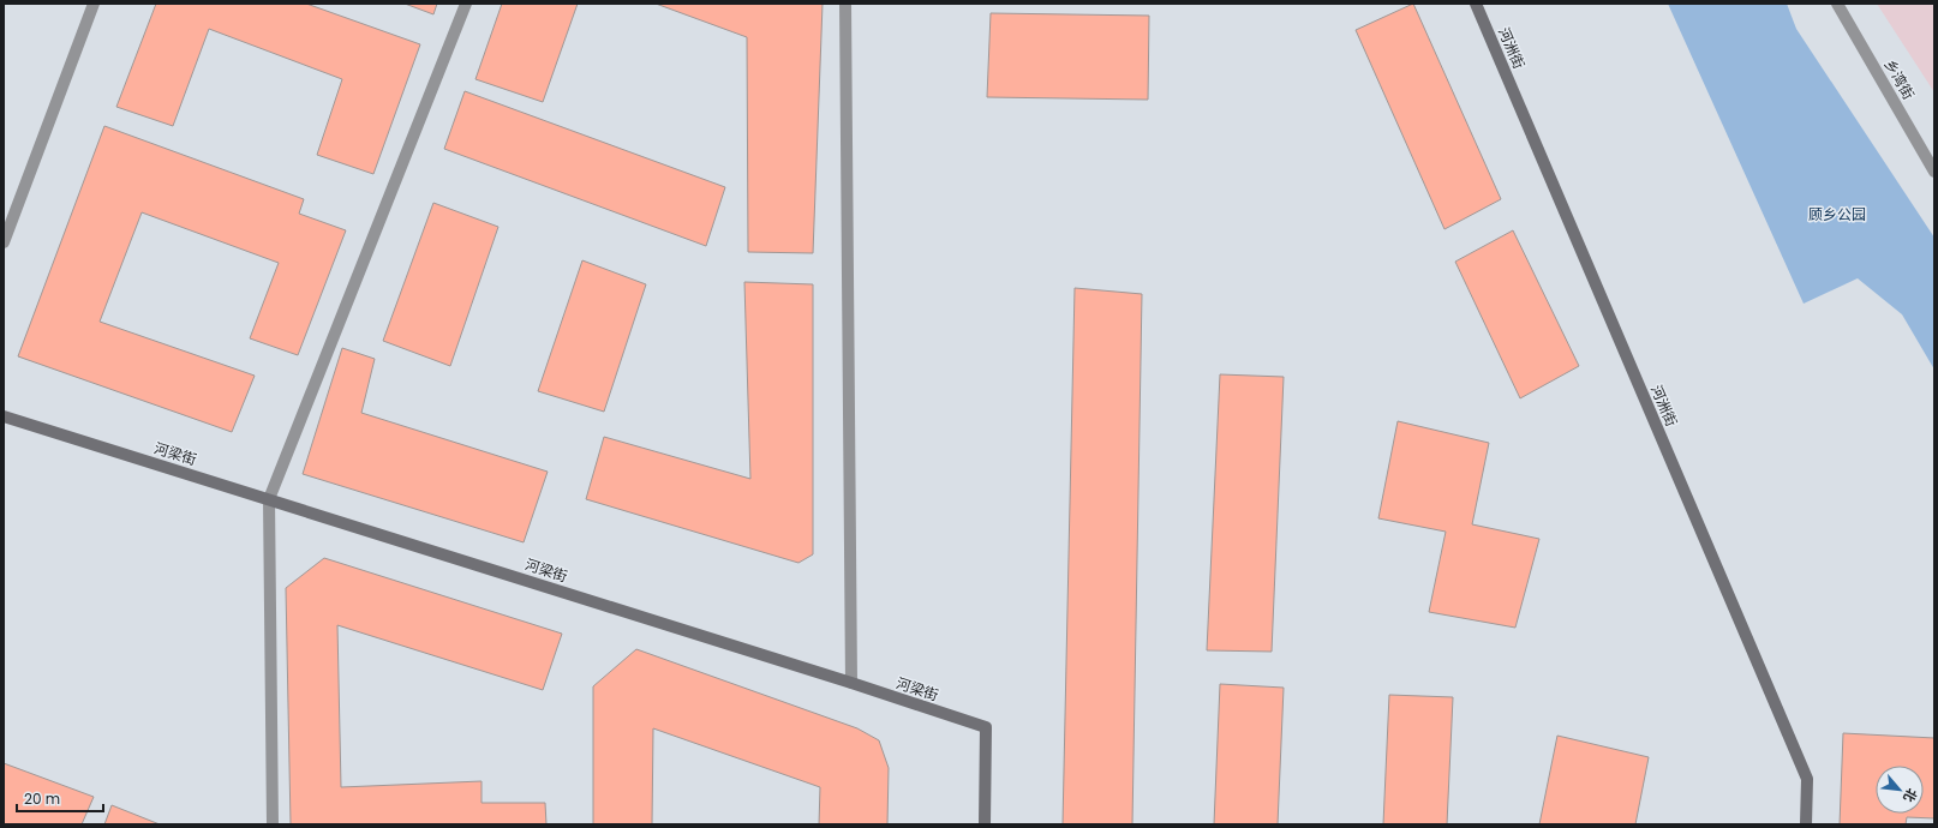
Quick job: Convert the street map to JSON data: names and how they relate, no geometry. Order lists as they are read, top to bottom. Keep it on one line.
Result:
{"streets":{"street":["河洲街","乡湾街","河梁街"]},"parks":["顾乡公园"],"scale_bar":"20 m","north":"bottom right"}
